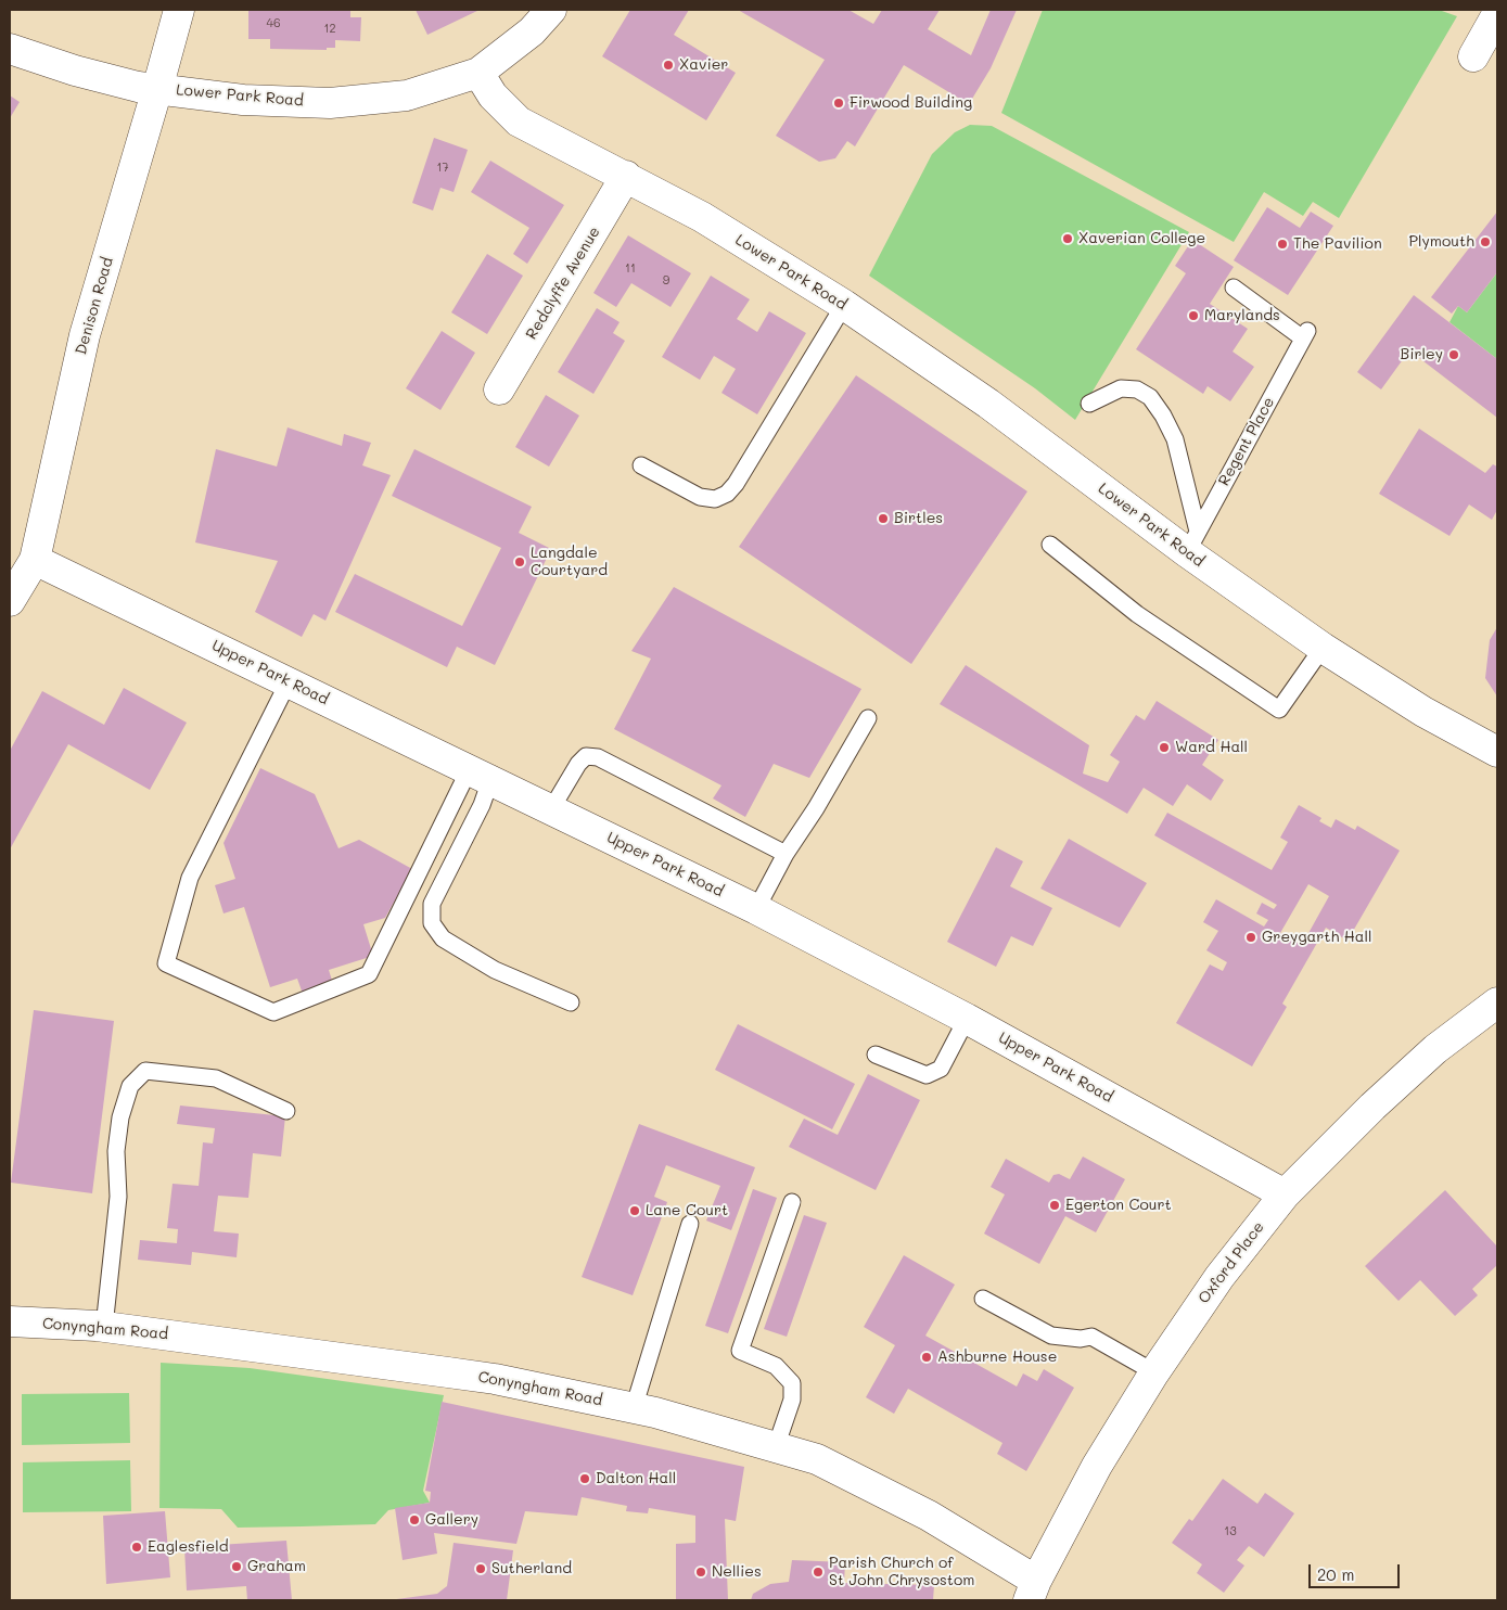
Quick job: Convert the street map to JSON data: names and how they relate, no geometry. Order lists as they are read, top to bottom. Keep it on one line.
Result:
{"streets":{"street":["Lower Park Road","Redclyffe Avenue","Denison Road","Upper Park Road","Oxford Place","Conyngham Road"],"lane":["Regent Place"]},"crossings":[["Lower Park Road","Redclyffe Avenue"],["Lower Park Road","Denison Road"],["Lower Park Road","Regent Place"],["Denison Road","Upper Park Road"],["Upper Park Road","Oxford Place"],["Oxford Place","Conyngham Road"]],"places":["Xavier","Firwood Building","Xaverian College","Plymouth","The Pavilion","Marylands","Birley","Birtles","Langdale Courtyard","Ward Hall","Greygarth Hall","Egerton Court","Lane Court","Ashburne House","Dalton Hall","Gallery","Eaglesfield","Graham","Sutherland","Nellies","Parish Church of St John Chrysostom"],"house_numbers":["46","12","17","11","9","13"],"scale_bar":"20 m"}
